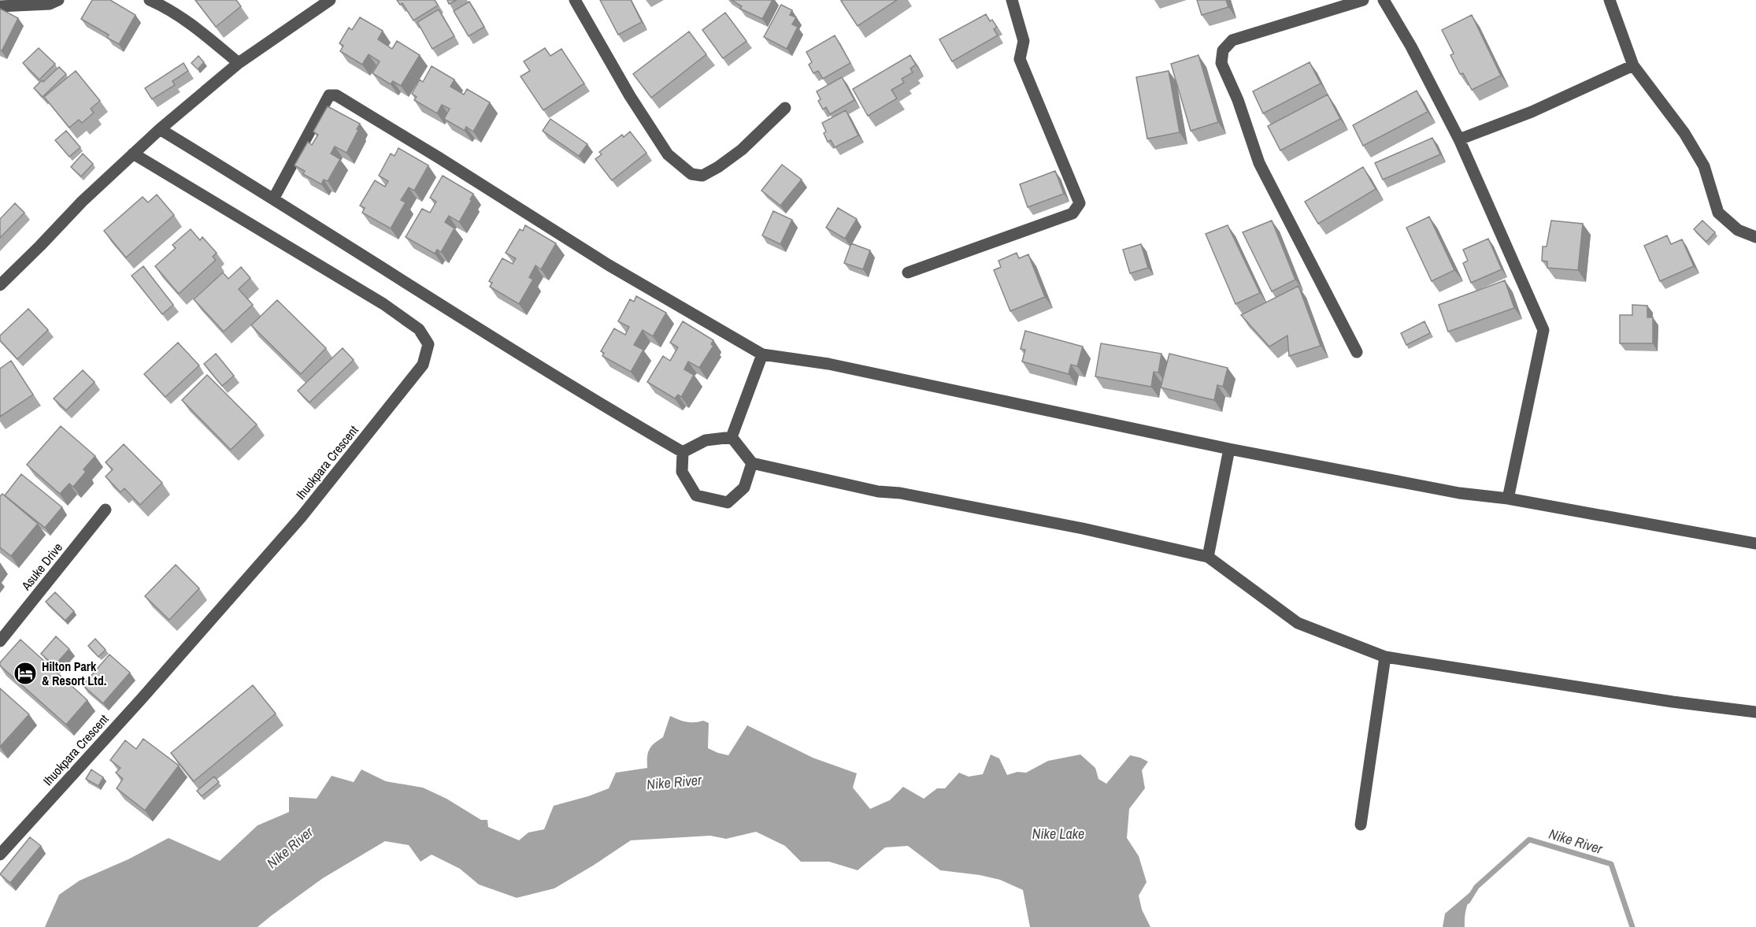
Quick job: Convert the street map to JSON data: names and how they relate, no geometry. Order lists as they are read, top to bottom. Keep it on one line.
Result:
{"streets":{"street":["Ihuokpara Crescent","Asuke Drive"]},"water":["Nike River","Nike Lake"],"places":{"hotel":["Hilton Park & Resort Ltd."]}}
